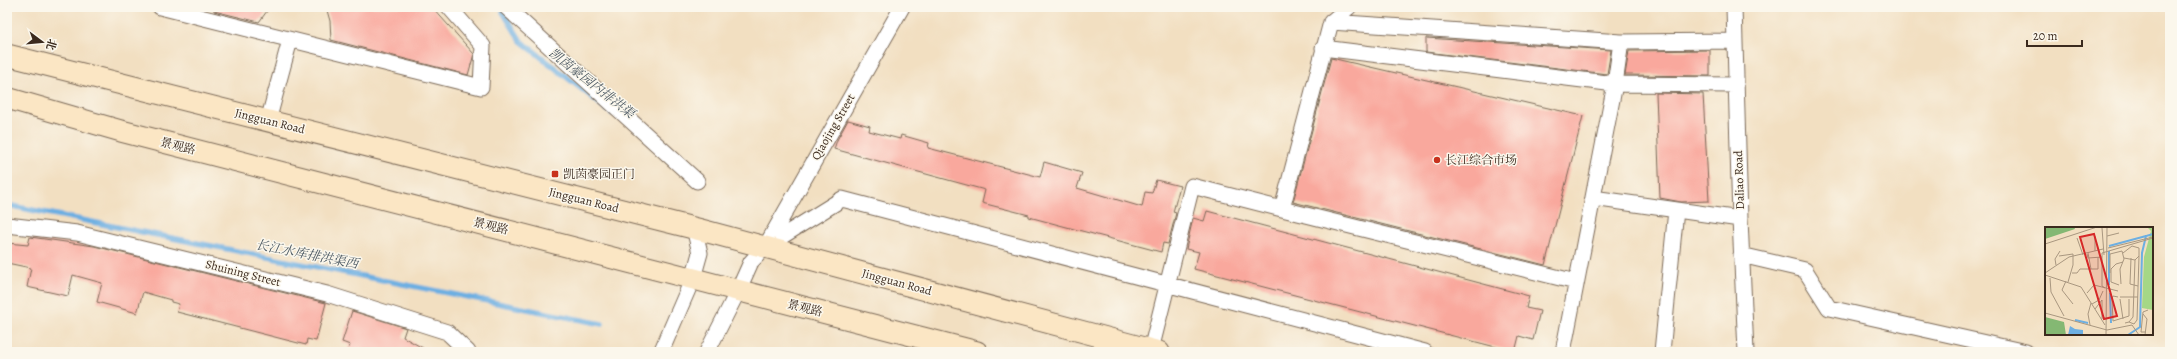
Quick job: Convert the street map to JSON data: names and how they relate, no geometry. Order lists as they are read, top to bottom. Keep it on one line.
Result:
{"streets":{"main road":["Jingguan Road","景观路"],"street":["Qiaojing Street","Daliao Road","Shuining Street"]},"crossings":[["Jingguan Road","Qiaojing Street"]],"water":["凯茵豪园内排洪渠","长江水库排洪渠西"],"places":{"other":["长江综合市场"],"transit":["凯茵豪园正门"]},"scale_bar":"20 m","north":"right"}
